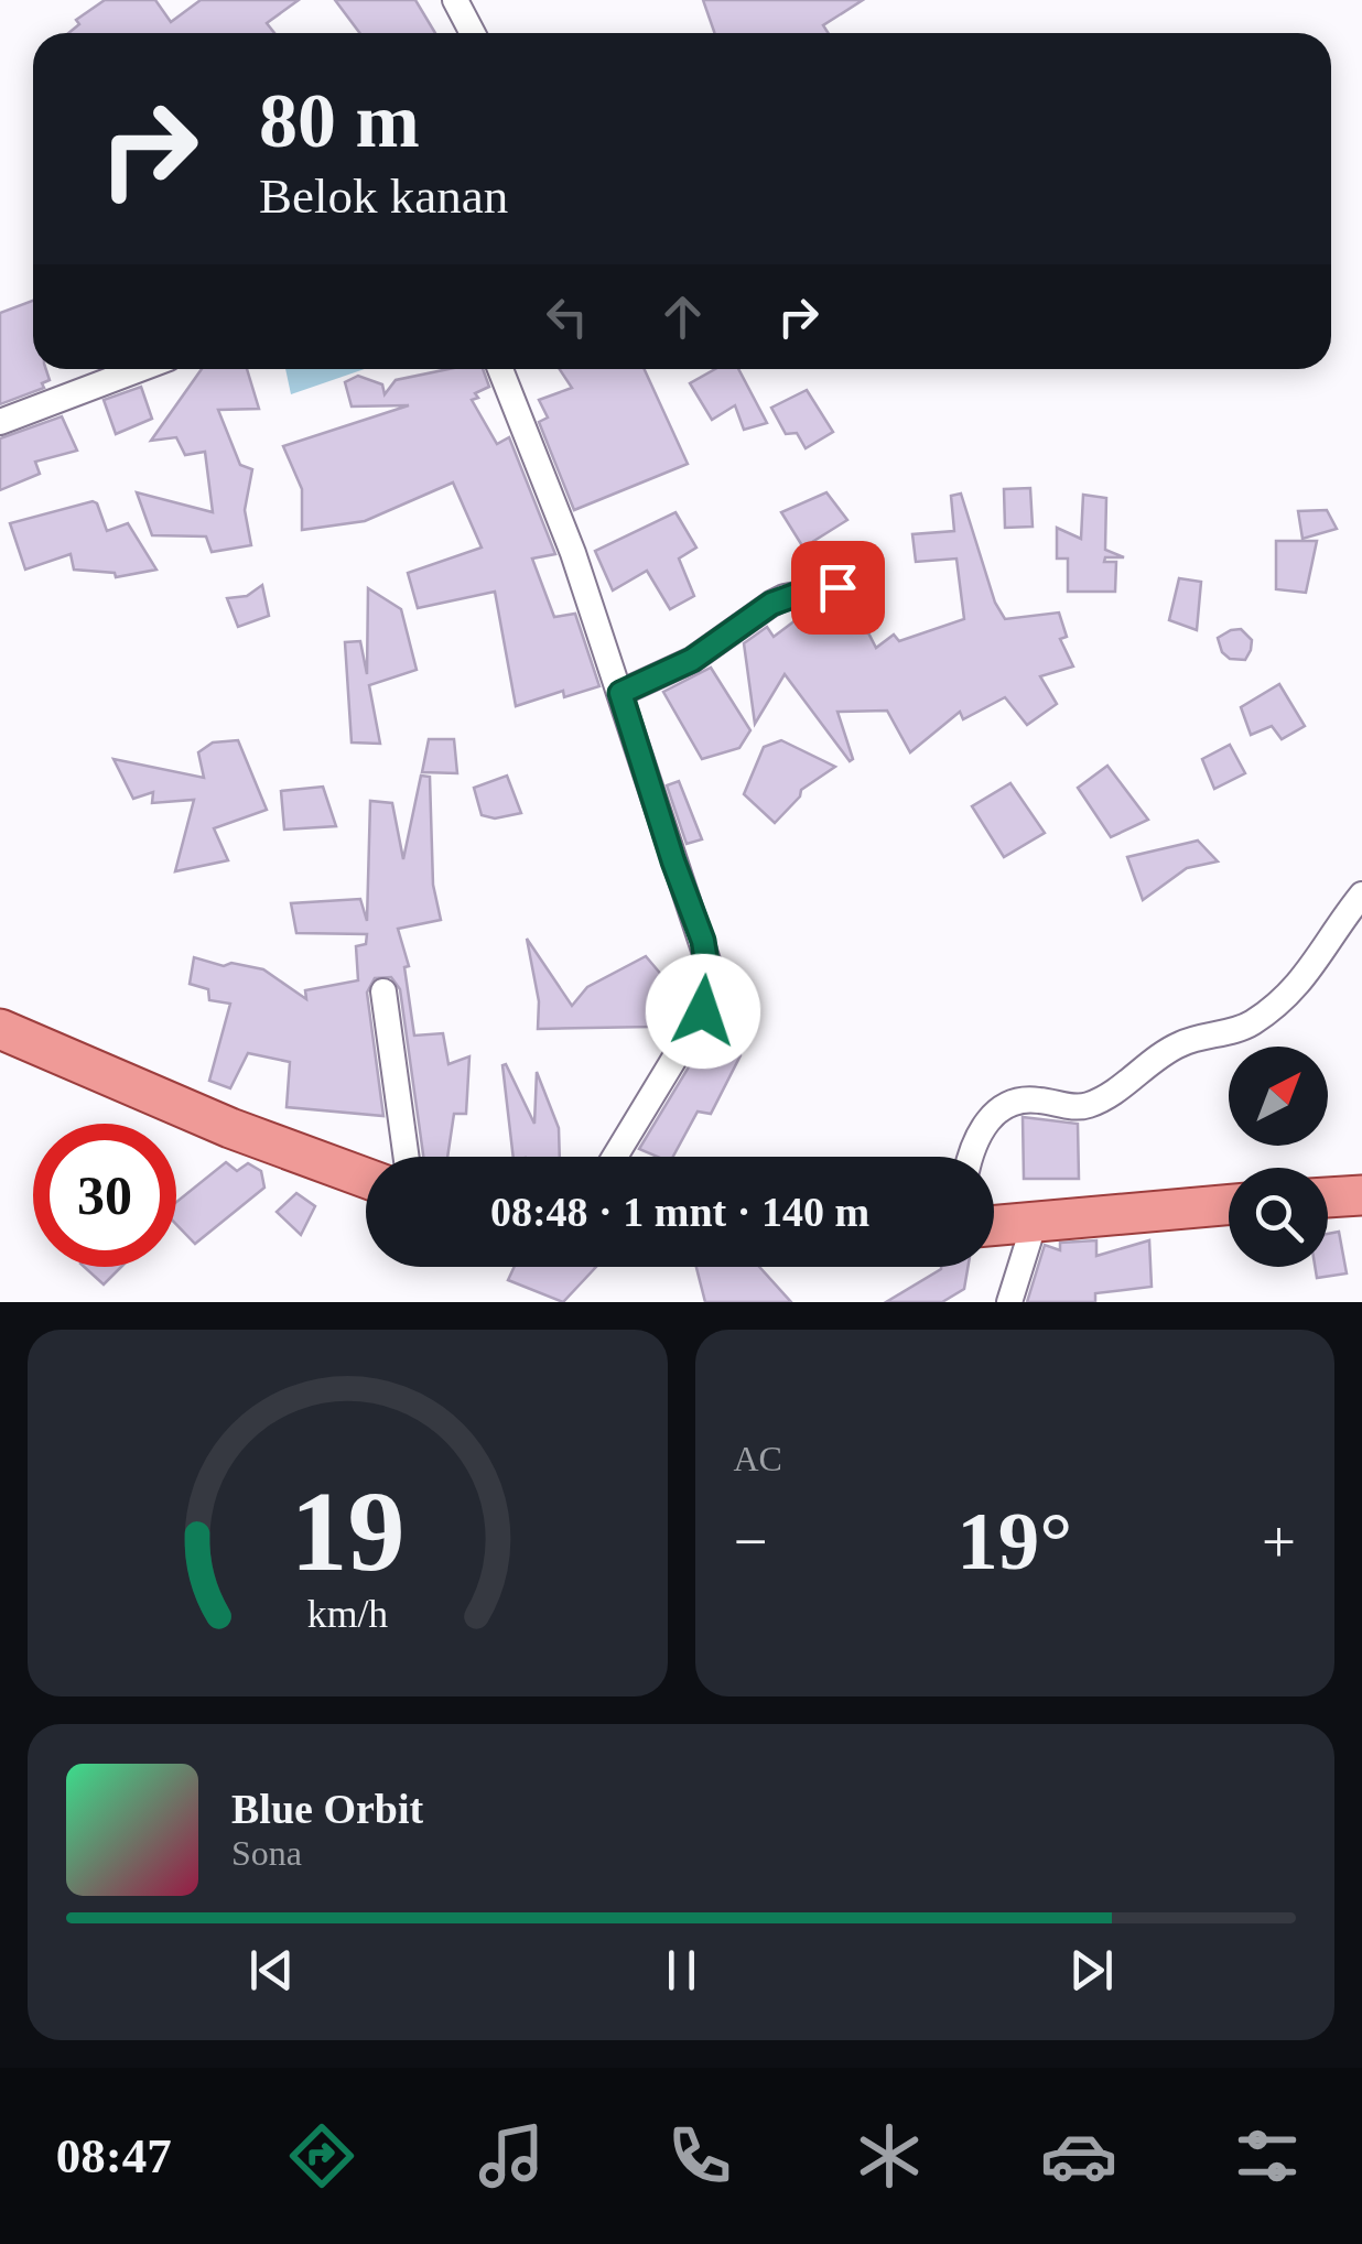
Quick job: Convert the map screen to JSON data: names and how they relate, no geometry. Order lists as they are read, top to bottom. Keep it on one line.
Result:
{"north":"top right","page":{"turn":["80 m","Belok kanan"],"limit":"30","trip":"08:48 · 1 mnt · 140 m","tile":"AC","heat":["−","19°","+"],"song":["Blue Orbit","Sona"],"tabs":"08:47","gauge":["19","km/h"]}}
